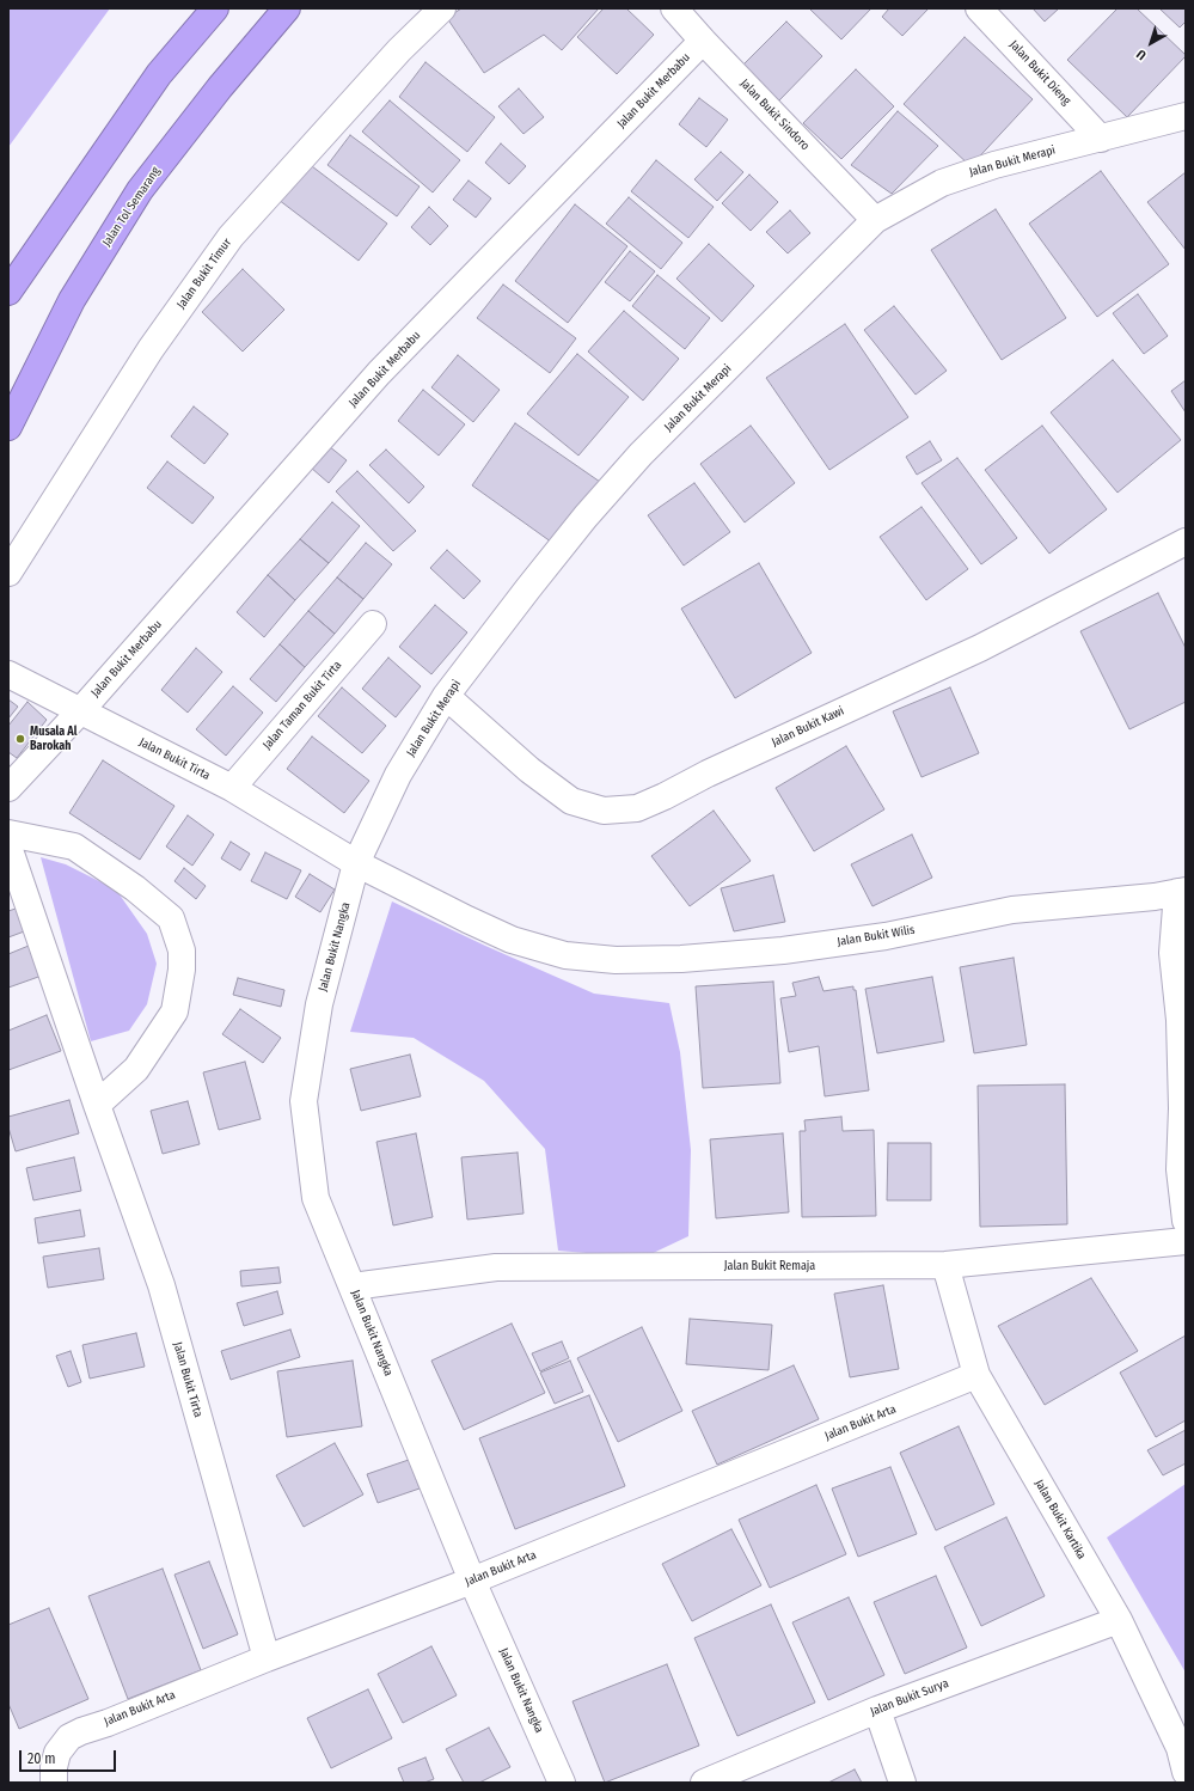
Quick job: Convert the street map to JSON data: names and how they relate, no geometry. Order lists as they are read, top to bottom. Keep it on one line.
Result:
{"streets":{"highway":["Jalan Tol Semarang"],"street":["Jalan Bukit Dieng","Jalan Bukit Merbabu","Jalan Bukit Sindoro","Jalan Bukit Merapi","Jalan Bukit Timur","Jalan Taman Bukit Tirta","Jalan Bukit Kawi","Jalan Bukit Tirta","Jalan Bukit Wilis","Jalan Bukit Nangka","Jalan Bukit Remaja","Jalan Bukit Arta","Jalan Bukit Kartika","Jalan Bukit Surya"]},"crossings":[["Jalan Bukit Dieng","Jalan Bukit Merapi"],["Jalan Bukit Merbabu","Jalan Bukit Sindoro"],["Jalan Bukit Merbabu","Jalan Bukit Tirta"],["Jalan Bukit Sindoro","Jalan Bukit Merapi"],["Jalan Bukit Merapi","Jalan Bukit Kawi"],["Jalan Bukit Merapi","Jalan Bukit Tirta"],["Jalan Bukit Merapi","Jalan Bukit Wilis"],["Jalan Bukit Merapi","Jalan Bukit Nangka"],["Jalan Taman Bukit Tirta","Jalan Bukit Tirta"],["Jalan Bukit Tirta","Jalan Bukit Wilis"],["Jalan Bukit Tirta","Jalan Bukit Nangka"],["Jalan Bukit Tirta","Jalan Bukit Arta"],["Jalan Bukit Wilis","Jalan Bukit Nangka"],["Jalan Bukit Nangka","Jalan Bukit Remaja"],["Jalan Bukit Nangka","Jalan Bukit Arta"],["Jalan Bukit Remaja","Jalan Bukit Kartika"],["Jalan Bukit Arta","Jalan Bukit Kartika"],["Jalan Bukit Kartika","Jalan Bukit Surya"]],"places":["Musala Al Barokah"],"scale_bar":"20 m","north":"bottom left"}
